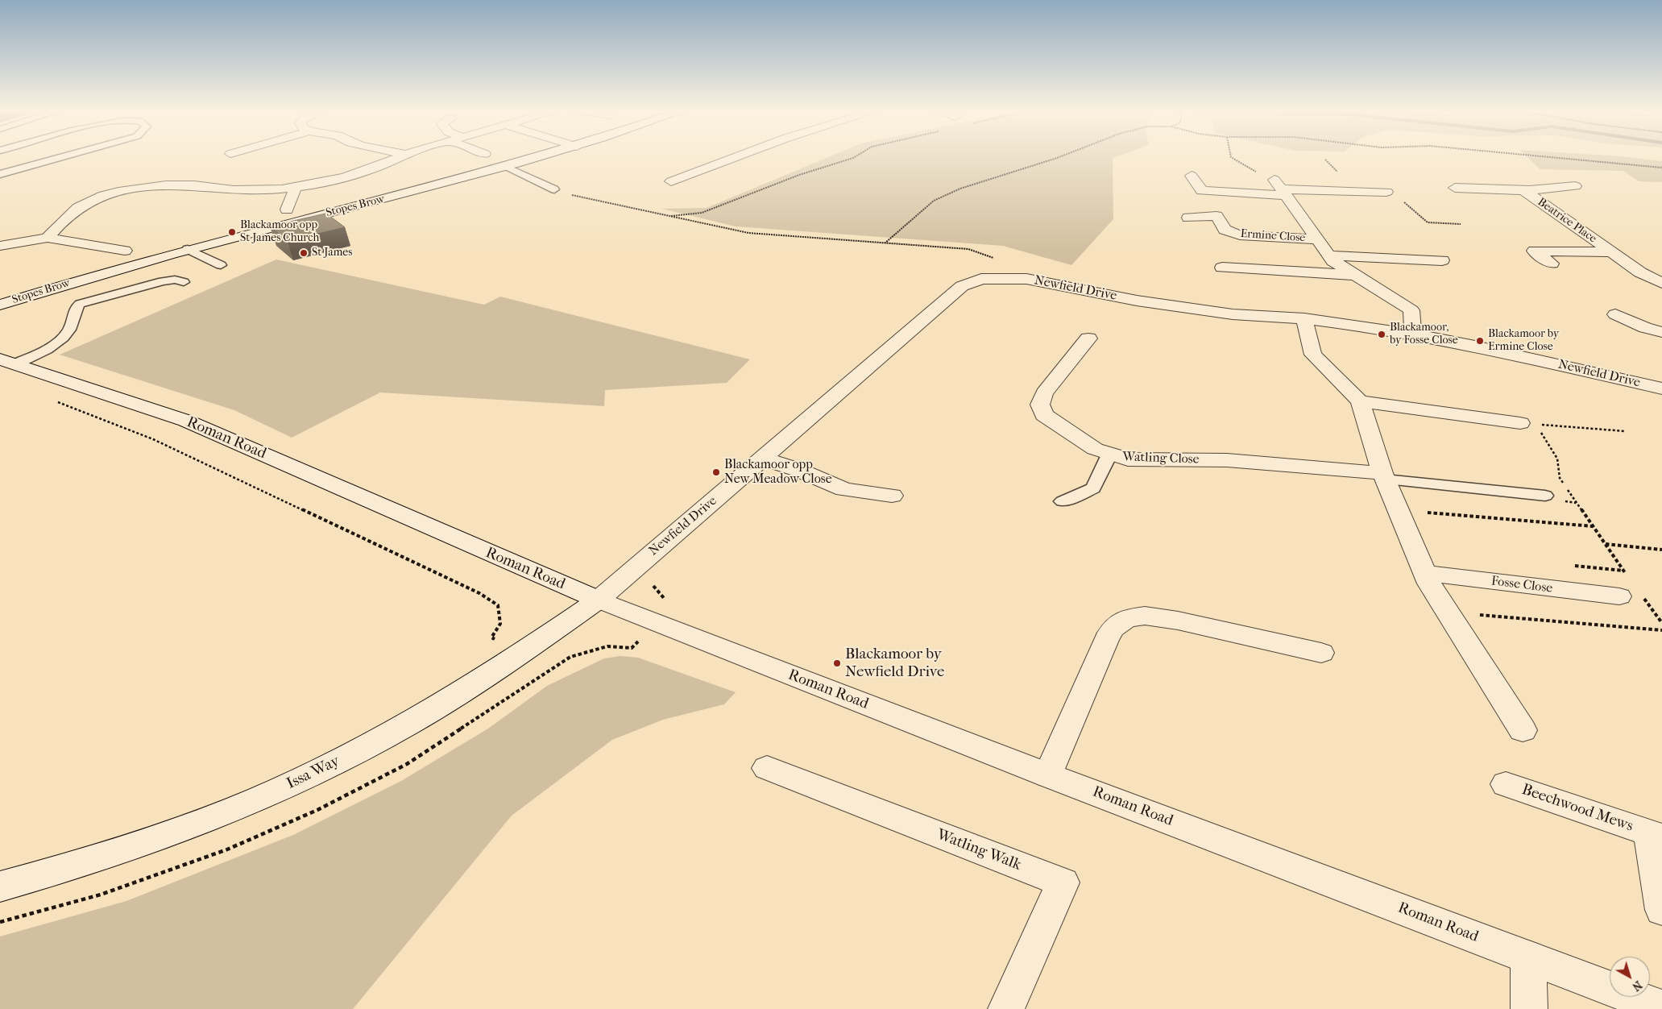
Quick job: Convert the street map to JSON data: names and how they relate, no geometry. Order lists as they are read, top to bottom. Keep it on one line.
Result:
{"streets":{"street":["Stopes Brow","Beatrice Place","Ermine Close","Newfield Drive","Roman Road","Watling Close","Fosse Close","Issa Way","Beechwood Mews","Watling Walk"]},"crossings":[["Ermine Close","Newfield Drive"],["Newfield Drive","Roman Road"],["Newfield Drive","Issa Way"],["Roman Road","Issa Way"]],"places":["Blackamoor opp St James Church","St James","Blackamoor, by Fosse Close","Blackamoor by Ermine Close","Blackamoor opp New Meadow Close","Blackamoor by Newfield Drive"],"north":"bottom right"}
